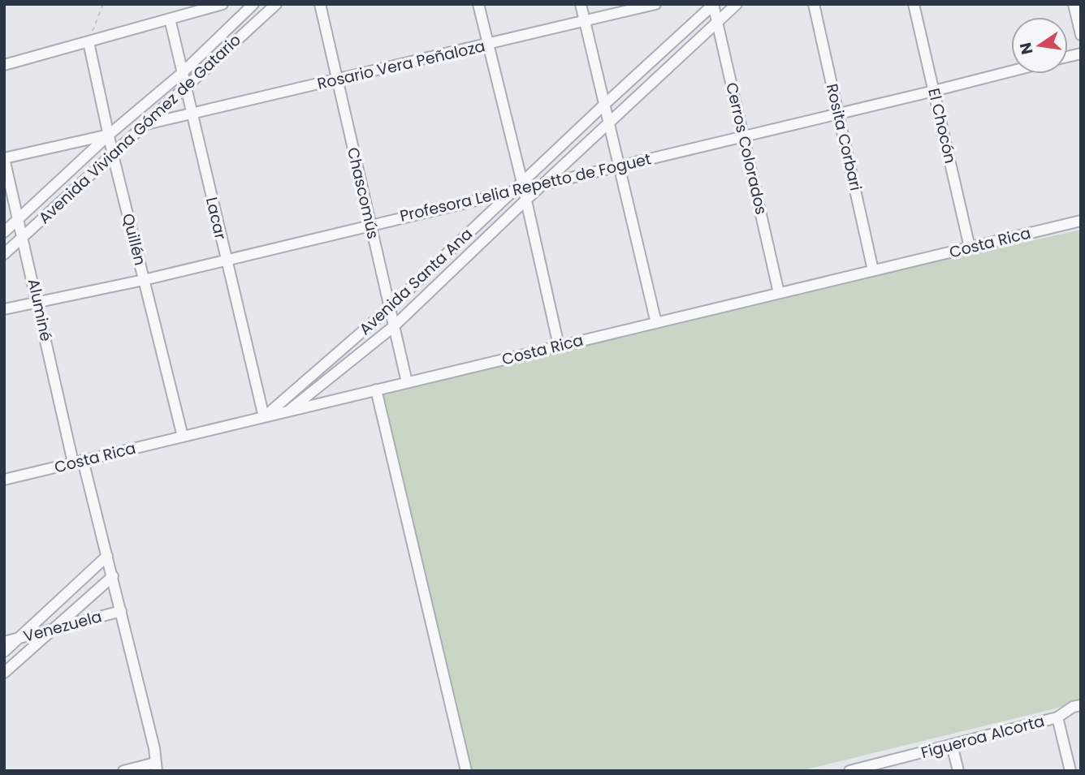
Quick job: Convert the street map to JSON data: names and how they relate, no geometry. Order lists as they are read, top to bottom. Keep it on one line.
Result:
{"streets":{"street":["Rosario Vera Peñaloza","El Chocón","Avenida Viviana Gómez de Gatario","Rosita Corbari","Cerros Colorados","Profesora Lelia Repetto de Foguet","Chascomús","Lacar","Quillén","Costa Rica","Avenida Santa Ana","Aluminé","Venezuela","Figueroa Alcorta"]},"crossings":[["Rosario Vera Peñaloza","Avenida Viviana Gómez de Gatario"],["Rosario Vera Peñaloza","Chascomús"],["Rosario Vera Peñaloza","Lacar"],["El Chocón","Profesora Lelia Repetto de Foguet"],["El Chocón","Costa Rica"],["Avenida Viviana Gómez de Gatario","Lacar"],["Avenida Viviana Gómez de Gatario","Quillén"],["Avenida Viviana Gómez de Gatario","Aluminé"],["Rosita Corbari","Profesora Lelia Repetto de Foguet"],["Rosita Corbari","Costa Rica"],["Cerros Colorados","Profesora Lelia Repetto de Foguet"],["Cerros Colorados","Costa Rica"],["Cerros Colorados","Avenida Santa Ana"],["Profesora Lelia Repetto de Foguet","Chascomús"],["Profesora Lelia Repetto de Foguet","Lacar"],["Profesora Lelia Repetto de Foguet","Quillén"],["Profesora Lelia Repetto de Foguet","Avenida Santa Ana"],["Profesora Lelia Repetto de Foguet","Aluminé"],["Chascomús","Costa Rica"],["Chascomús","Avenida Santa Ana"],["Lacar","Costa Rica"],["Lacar","Avenida Santa Ana"],["Quillén","Costa Rica"],["Costa Rica","Avenida Santa Ana"],["Costa Rica","Aluminé"],["Aluminé","Venezuela"]],"north":"left"}
